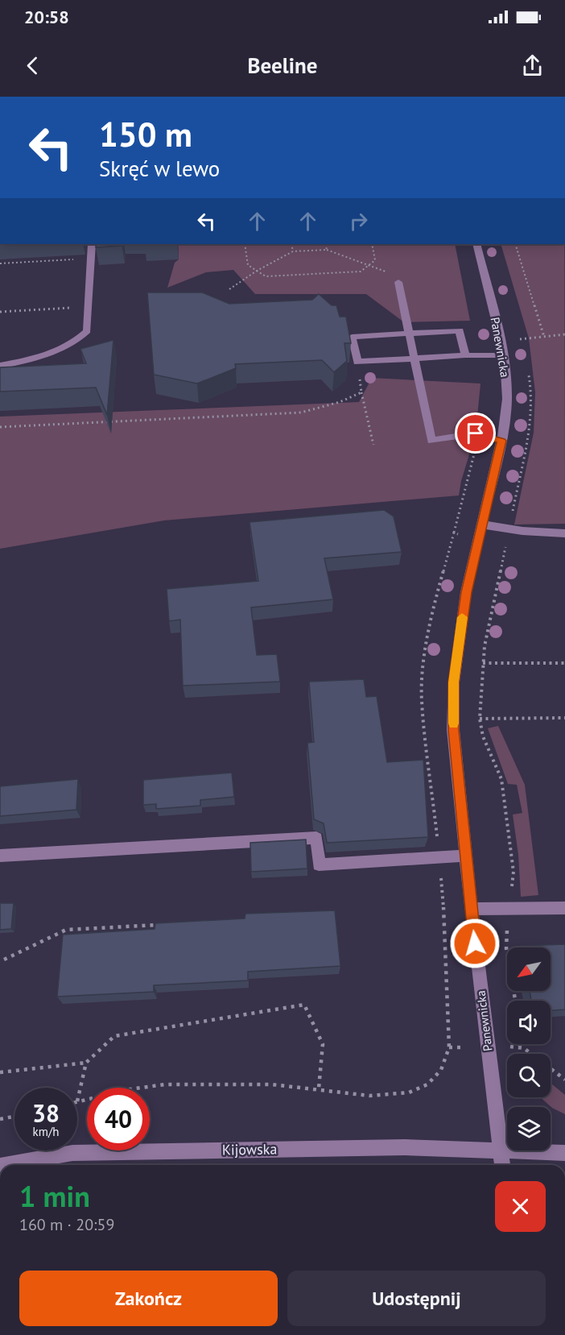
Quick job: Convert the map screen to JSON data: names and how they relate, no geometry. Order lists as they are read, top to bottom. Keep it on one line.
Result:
{"streets":{"street":["Panewnicka","Kijowska"]},"crossings":[["Panewnicka","Kijowska"]],"north":"bottom left","page":{"status":"20:58","header":"Beeline","turn":["150 m","Skręć w lewo"],"speed":"38 km/h","limit":"40","heading":["1 min","160 m · 20:59"],"buttons":["Zakończ","Udostępnij"]}}
